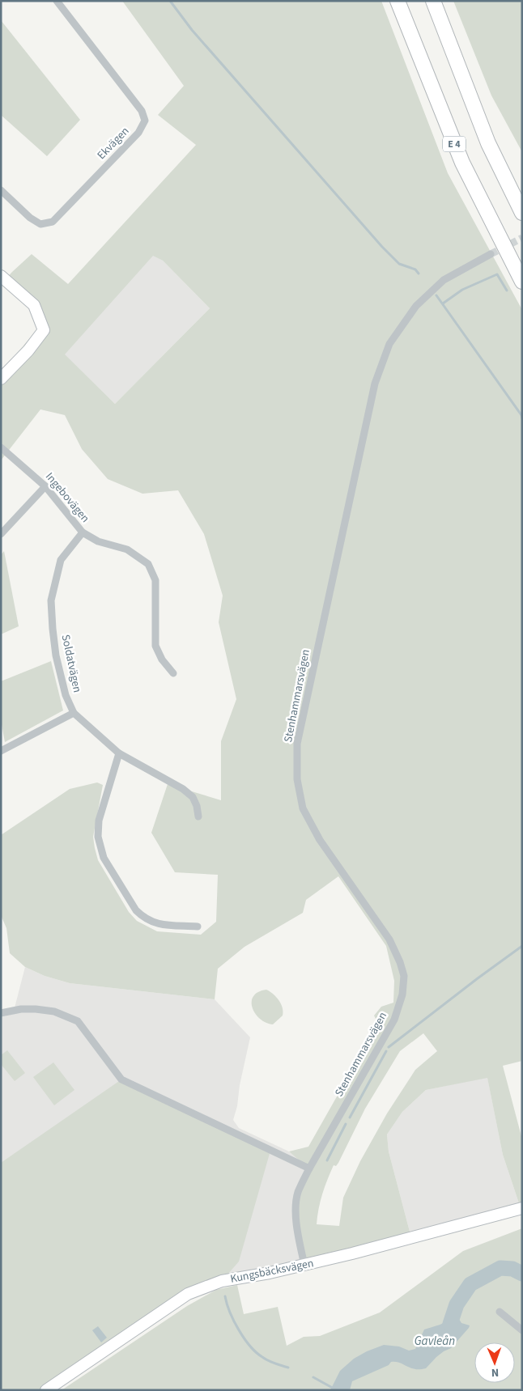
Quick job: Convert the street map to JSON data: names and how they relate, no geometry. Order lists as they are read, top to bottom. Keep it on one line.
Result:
{"streets":{"highway":["E 4"],"street":["Ekvägen","Ingebovägen","Soldatvägen","Stenhammarsvägen","Kungsbäcksvägen"]},"crossings":[["Ingebovägen","Soldatvägen"],["Stenhammarsvägen","Kungsbäcksvägen"]],"water":["Gavleån"],"north":"bottom"}
